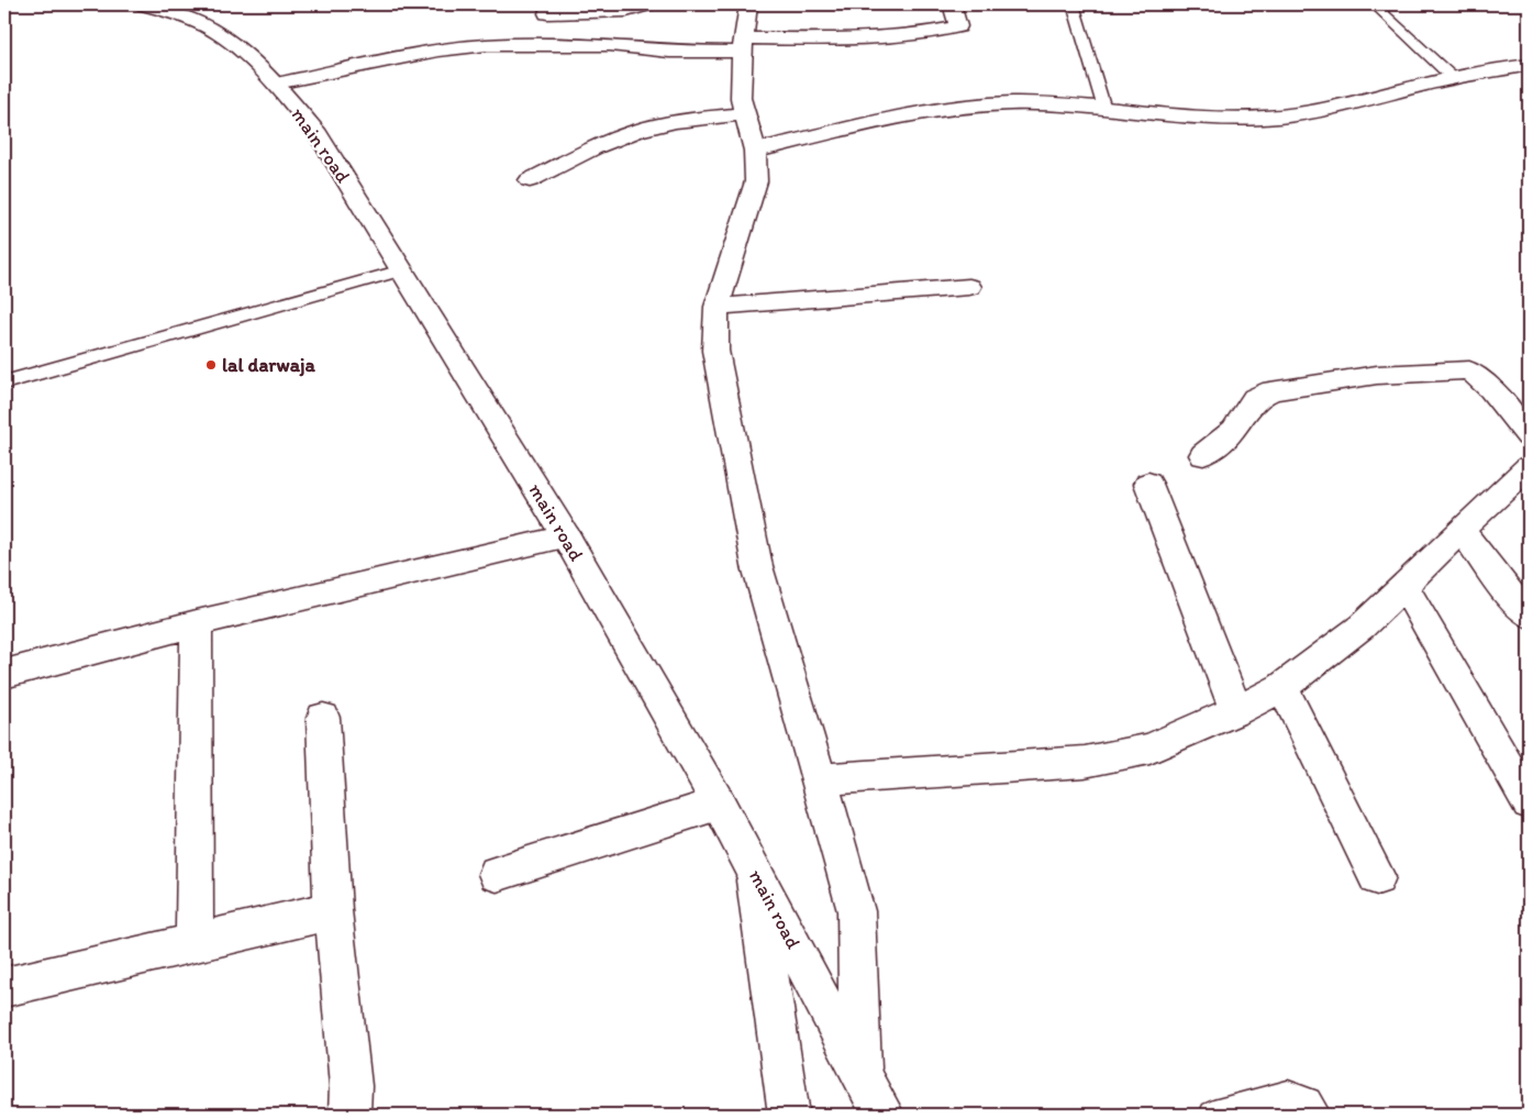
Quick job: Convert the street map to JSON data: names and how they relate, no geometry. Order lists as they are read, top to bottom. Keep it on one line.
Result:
{"streets":{"street":["main road"]},"places":["lal darwaja"]}
